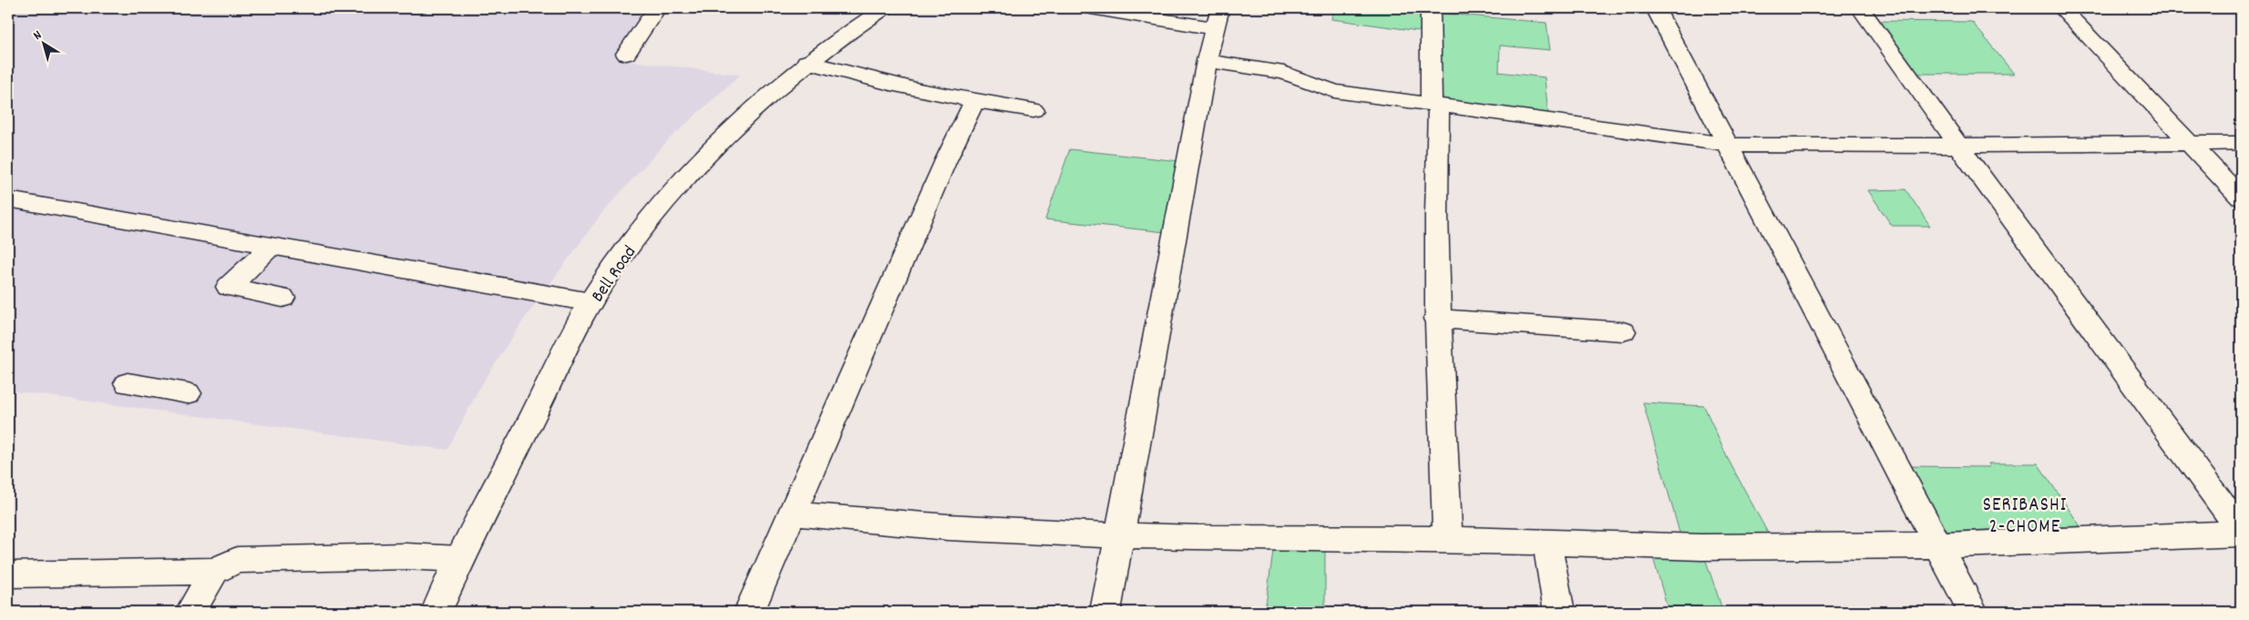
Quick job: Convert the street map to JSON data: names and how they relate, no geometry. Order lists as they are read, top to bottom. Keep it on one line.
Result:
{"streets":{"street":["Bell Road"]},"districts":["SERIBASHI 2-CHOME"],"north":"top left"}
